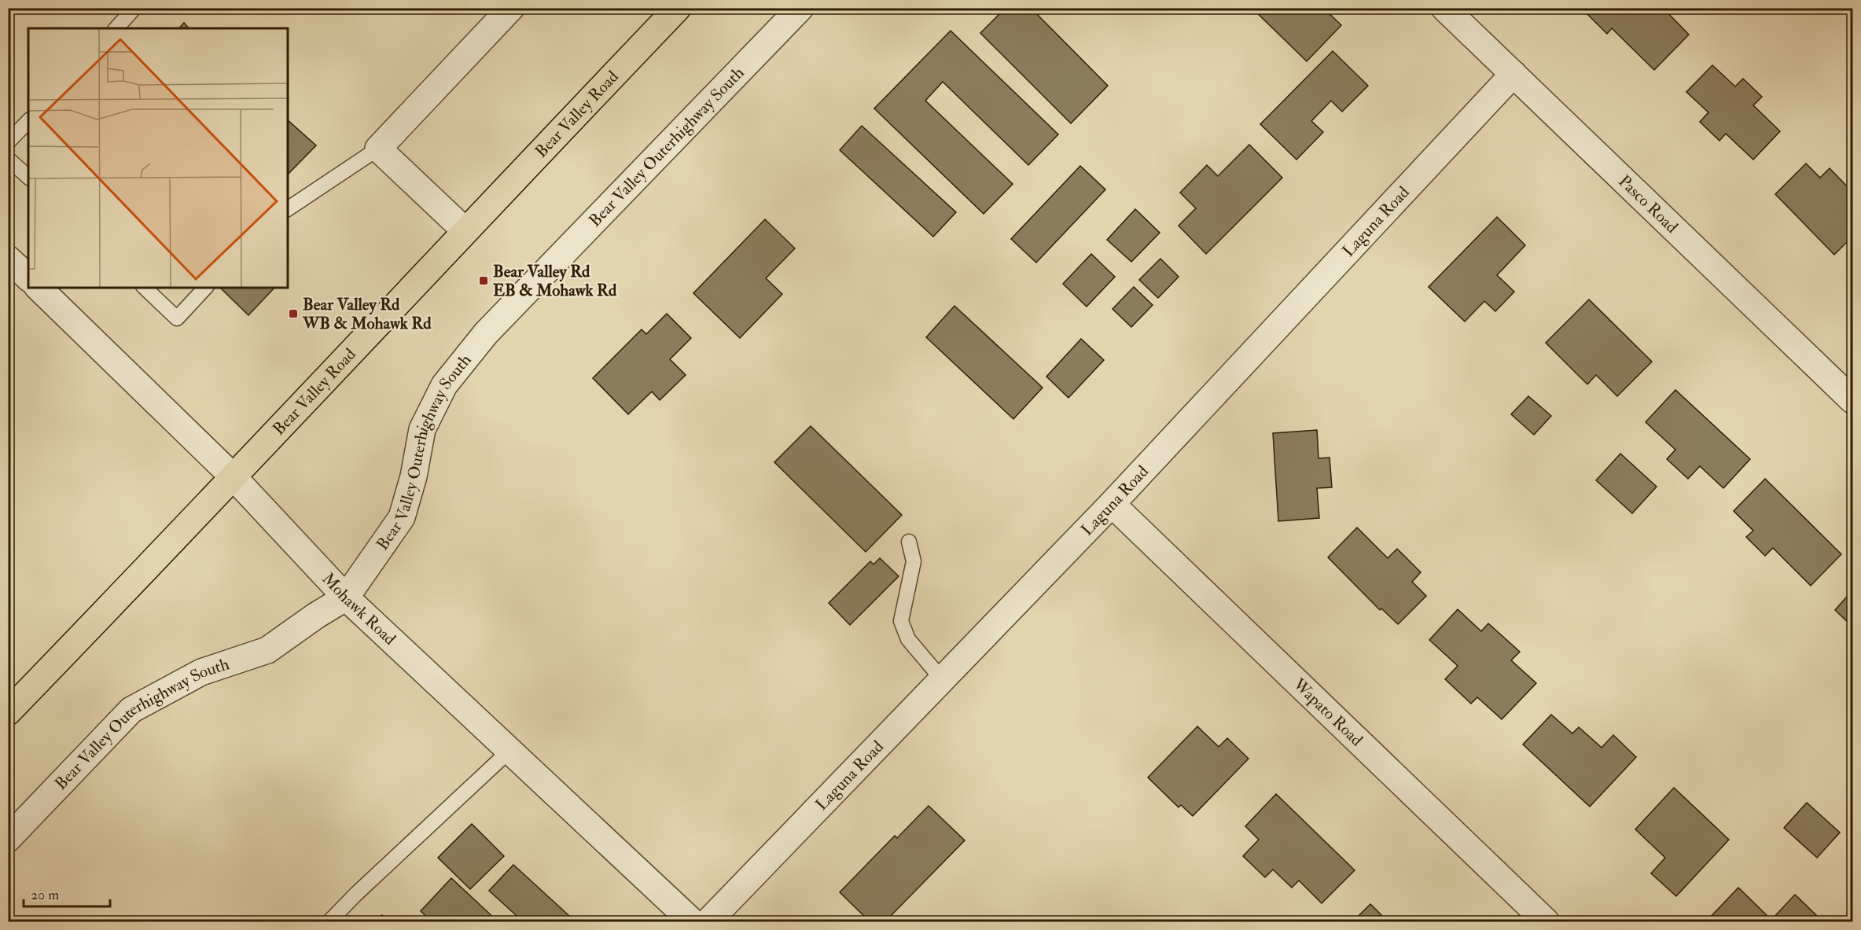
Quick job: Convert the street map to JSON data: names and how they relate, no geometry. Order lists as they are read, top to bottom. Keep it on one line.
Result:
{"streets":{"main road":["Bear Valley Road"],"street":["Bear Valley Outerhighway South","Pasco Road","Laguna Road","Mohawk Road","Wapato Road"]},"crossings":[["Bear Valley Road","Mohawk Road"],["Bear Valley Outerhighway South","Mohawk Road"],["Pasco Road","Laguna Road"],["Laguna Road","Wapato Road"]],"places":{"transit":["Bear Valley Rd EB & Mohawk Rd","Bear Valley Rd WB & Mohawk Rd"]},"scale_bar":"20 m"}
